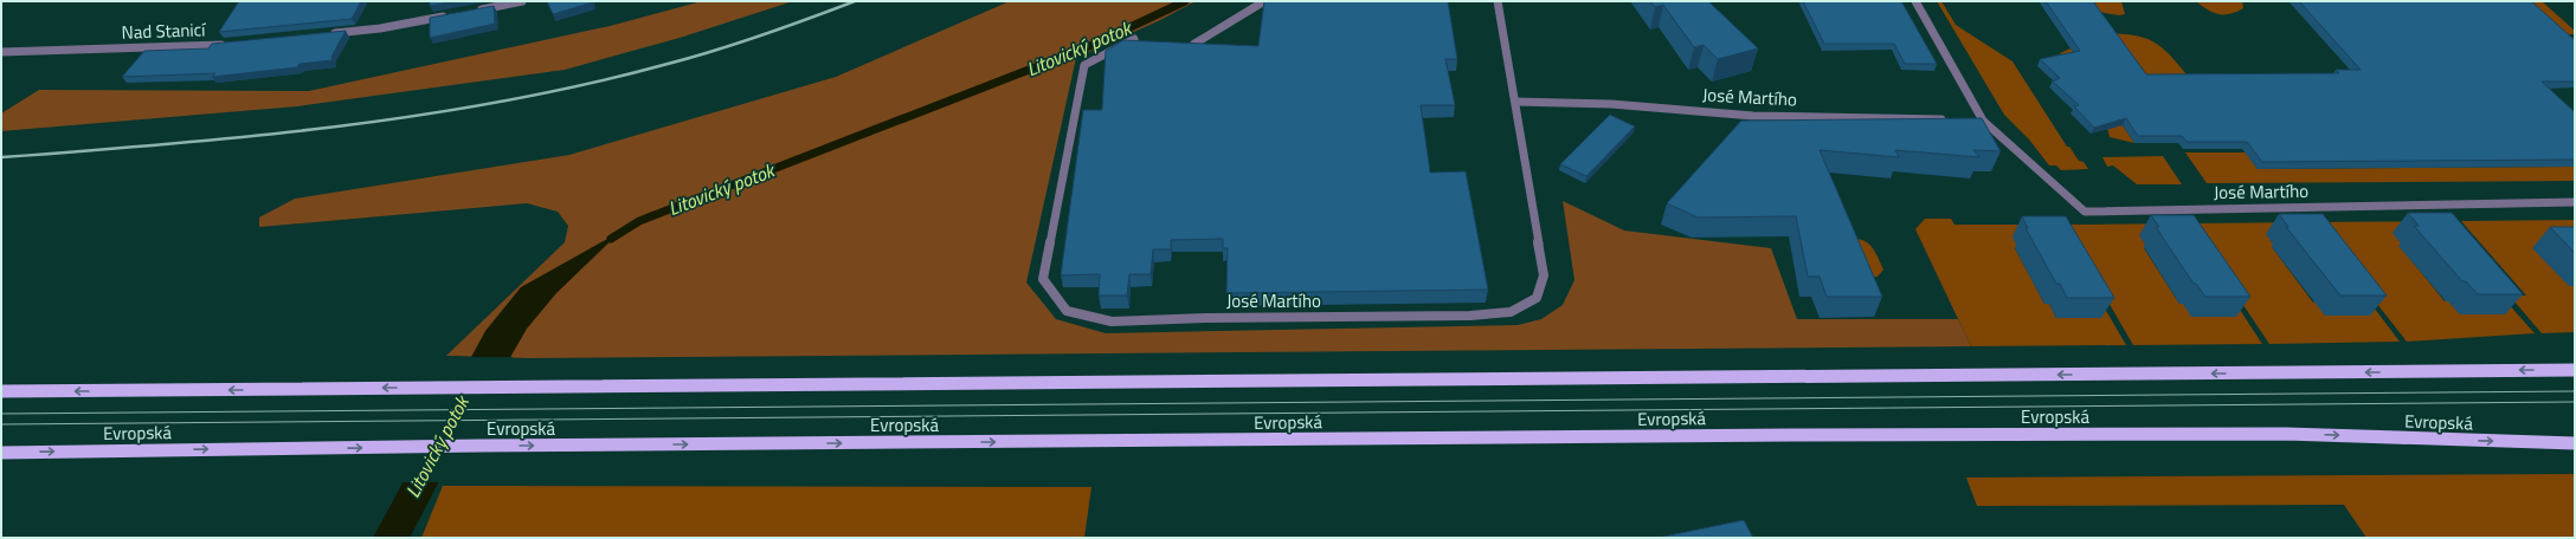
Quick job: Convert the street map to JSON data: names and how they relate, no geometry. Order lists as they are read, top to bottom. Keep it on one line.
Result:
{"streets":{"main road":["Evropská"],"street":["Nad Stanicí","José Martího"]},"water":["Litovický potok"]}
